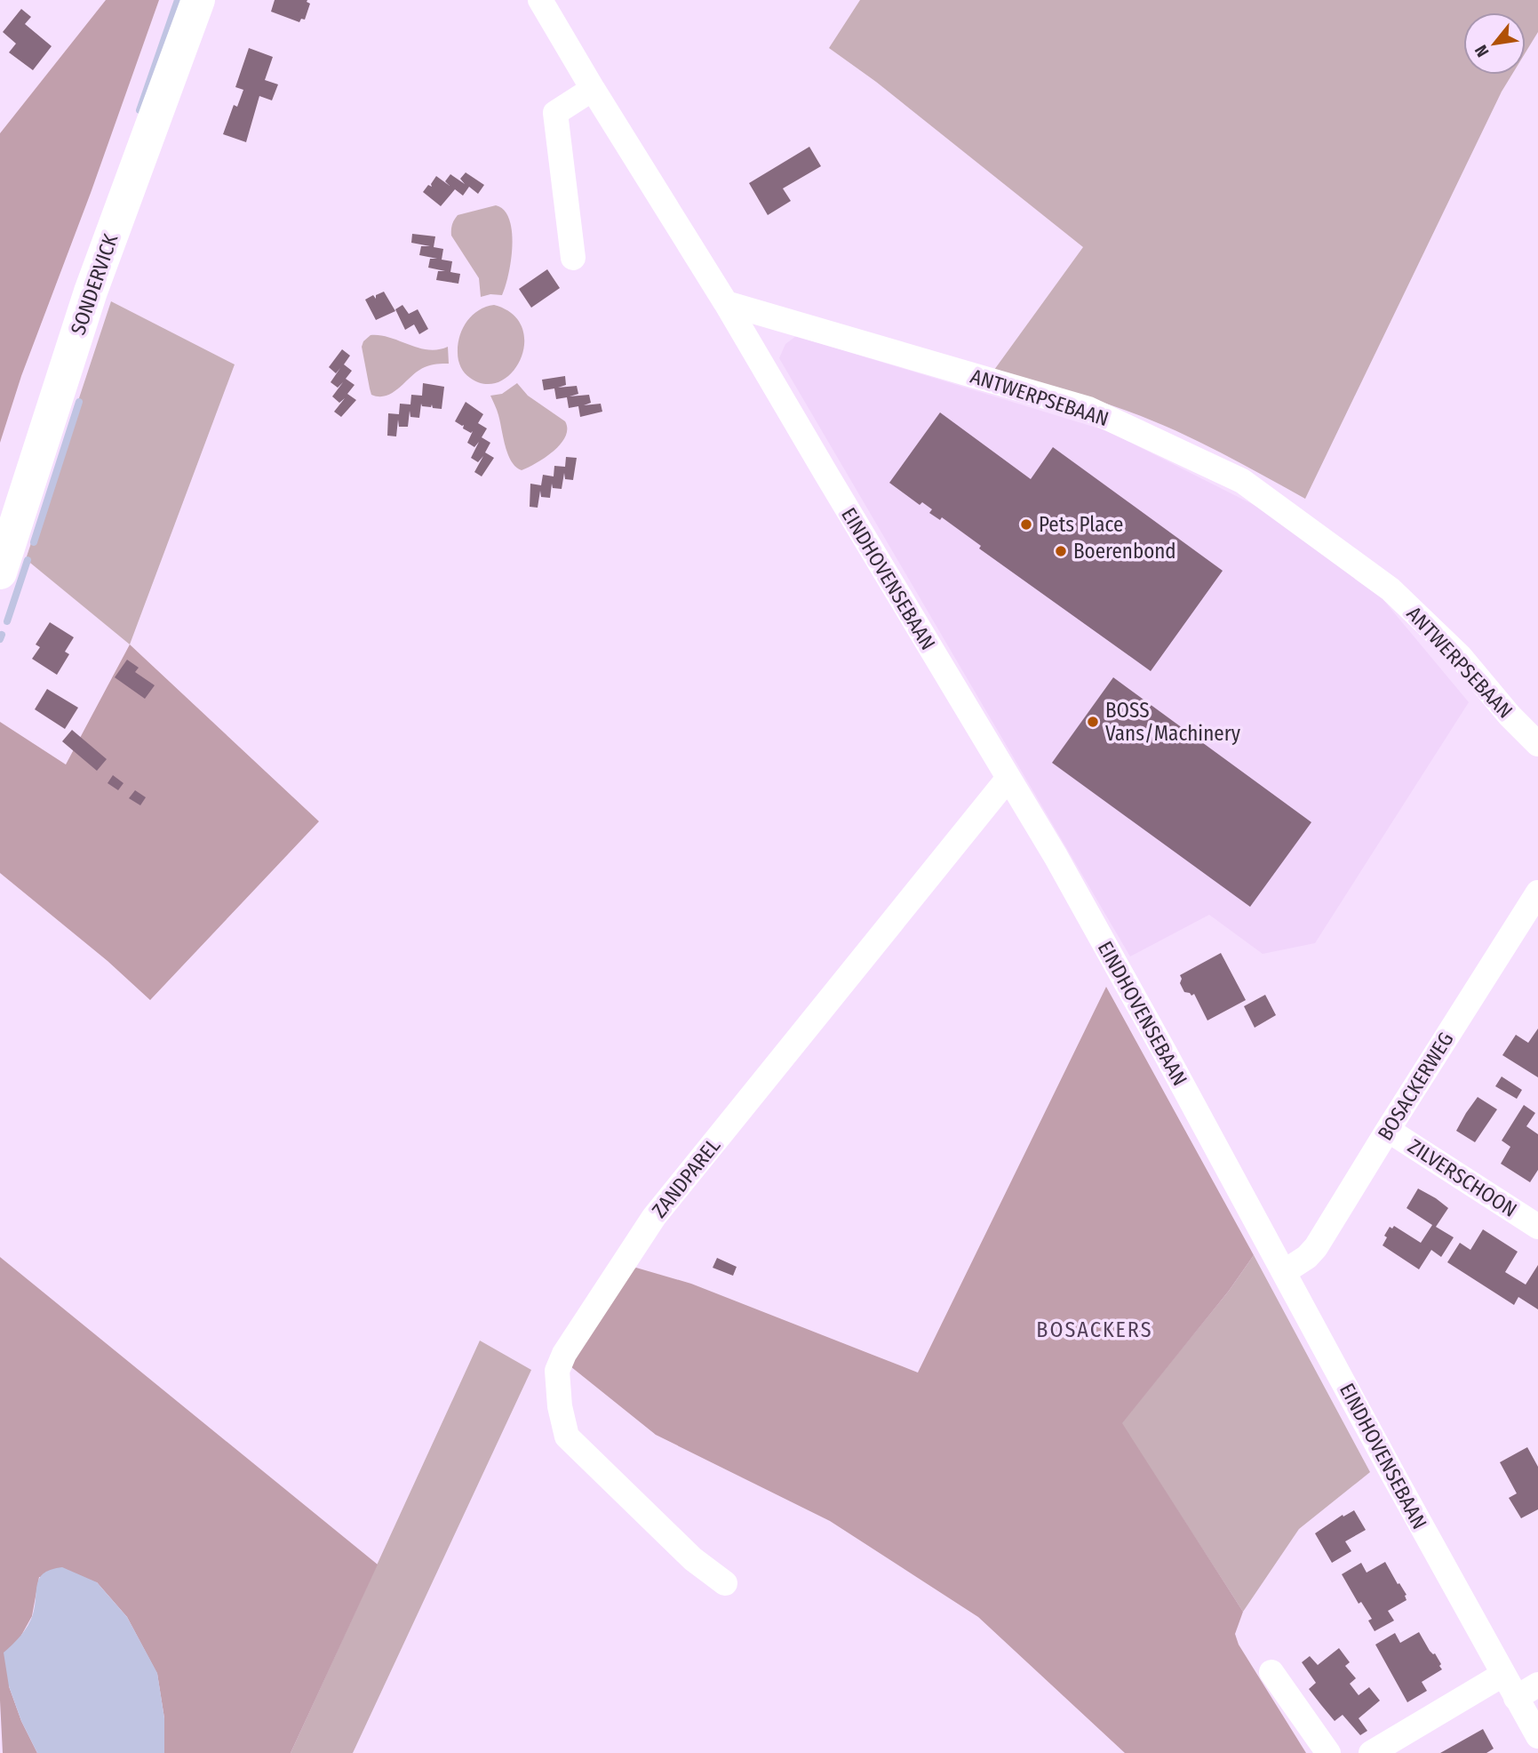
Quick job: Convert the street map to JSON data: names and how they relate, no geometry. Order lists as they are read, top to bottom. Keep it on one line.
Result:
{"streets":{"street":["SONDERVICK","ANTWERPSEBAAN","EINDHOVENSEBAAN","BOSACKERWEG","ZANDPAREL","ZILVERSCHOON"]},"crossings":[["ANTWERPSEBAAN","EINDHOVENSEBAAN"],["EINDHOVENSEBAAN","BOSACKERWEG"],["EINDHOVENSEBAAN","ZANDPAREL"],["BOSACKERWEG","ZILVERSCHOON"]],"districts":["BOSACKERS"],"places":["Pets Place","Boerenbond","BOSS Vans/Machinery"],"north":"bottom left"}
